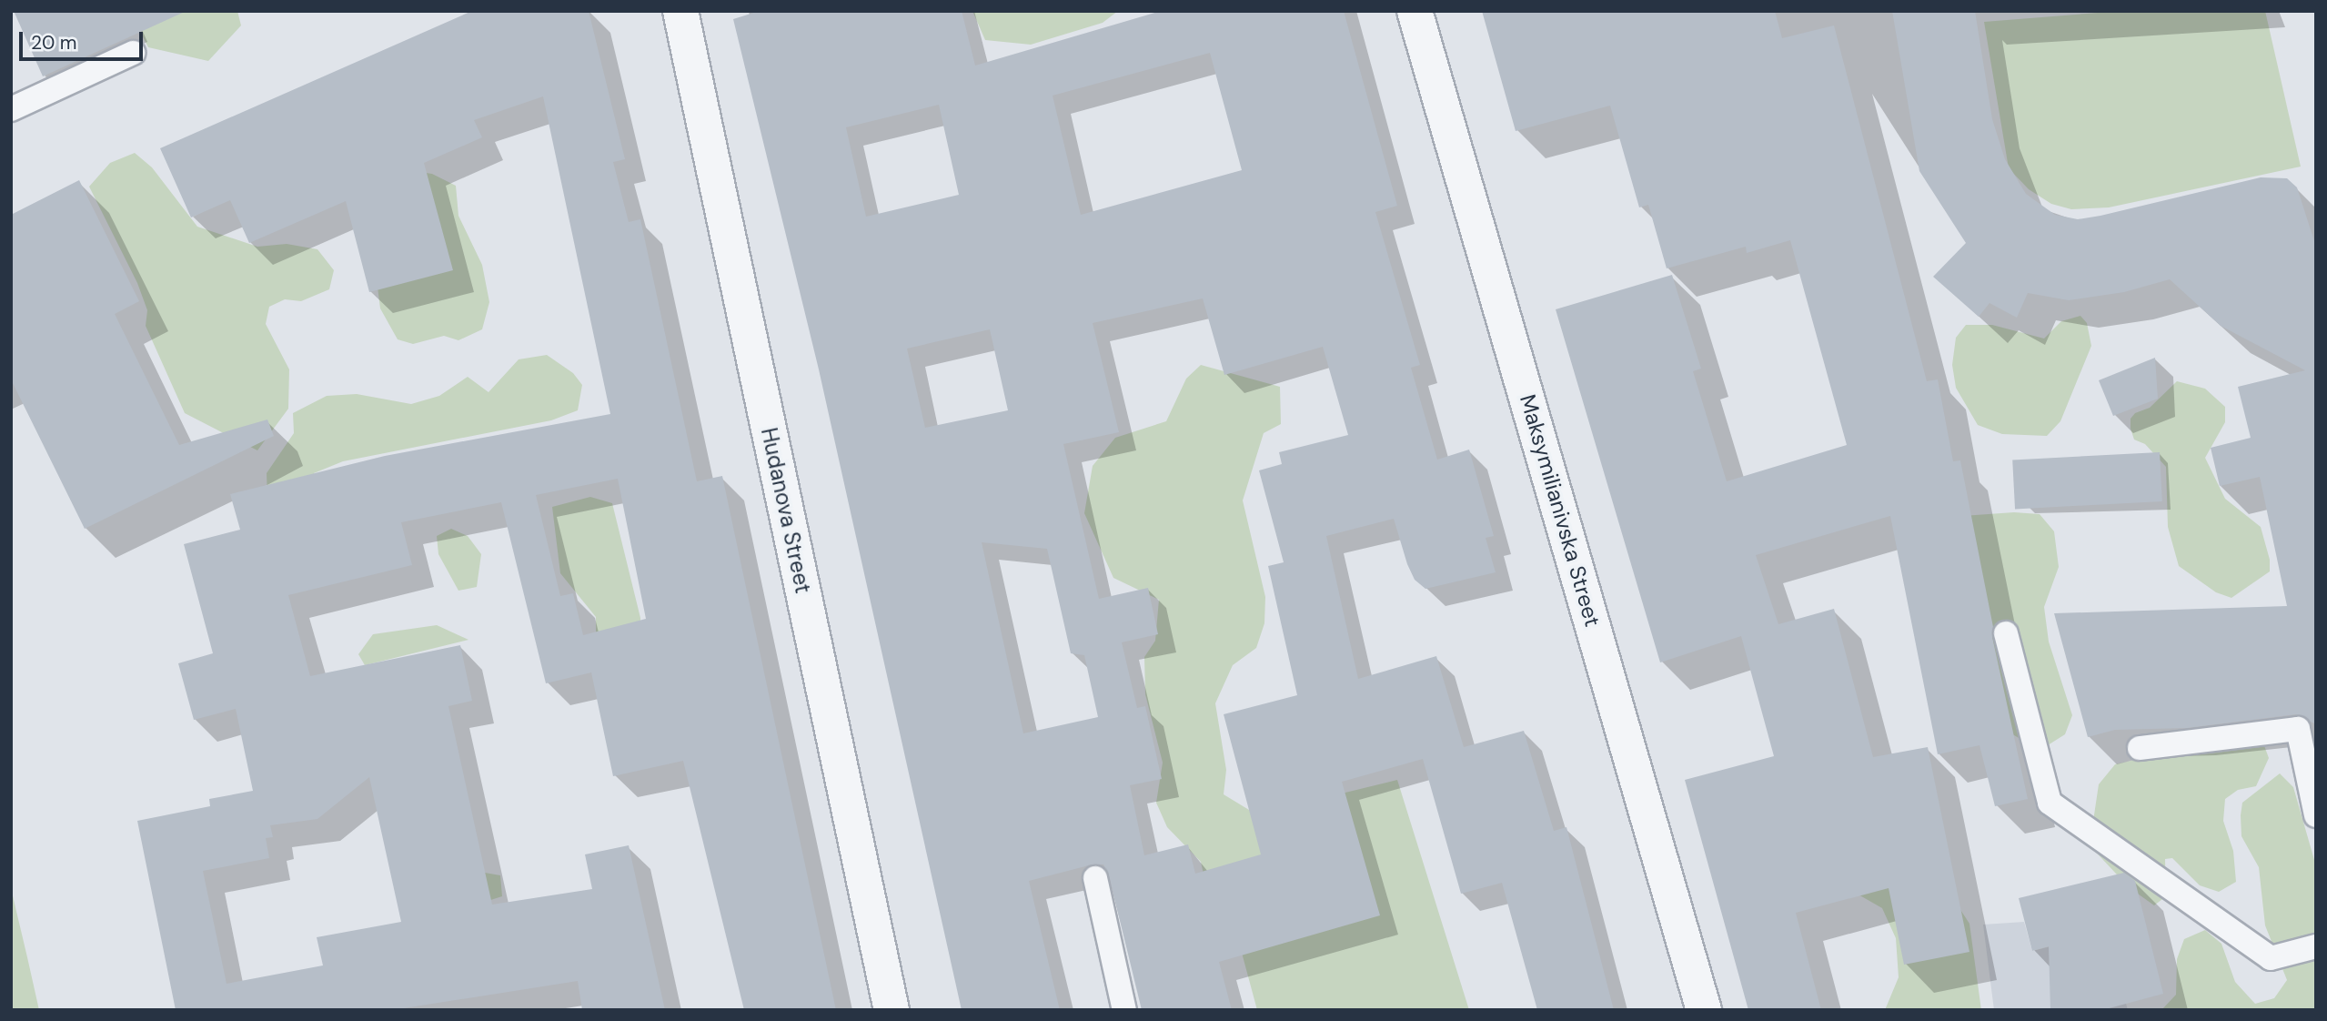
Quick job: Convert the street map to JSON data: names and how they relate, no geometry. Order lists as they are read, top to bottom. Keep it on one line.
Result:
{"streets":{"street":["Hudanova Street","Maksymilianivska Street"]},"scale_bar":"20 m"}
